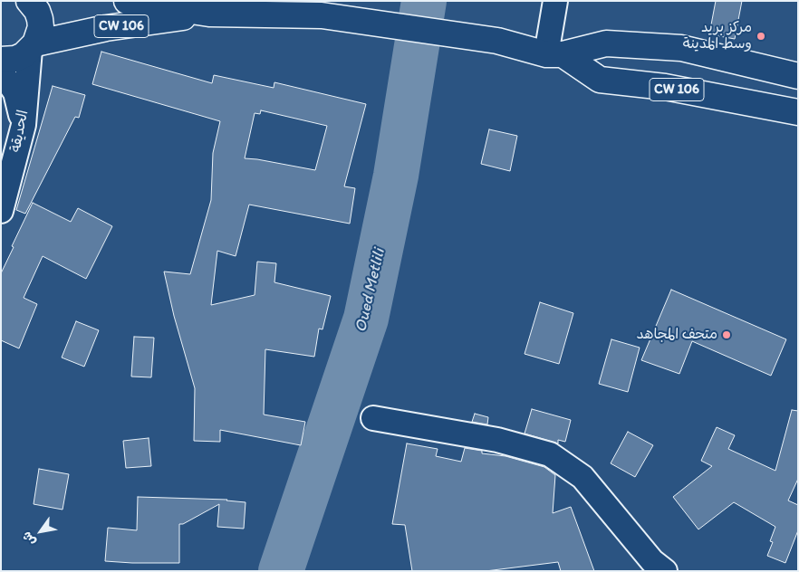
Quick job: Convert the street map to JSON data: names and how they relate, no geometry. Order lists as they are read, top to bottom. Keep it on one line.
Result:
{"streets":{"main road":["CW 106"],"street":["الحديقة"]},"crossings":[["CW 106","الحديقة"]],"water":["Oued Metlili"],"places":["مركز بريد وسط المدينة","متحف المجاهد"],"north":"bottom left"}
